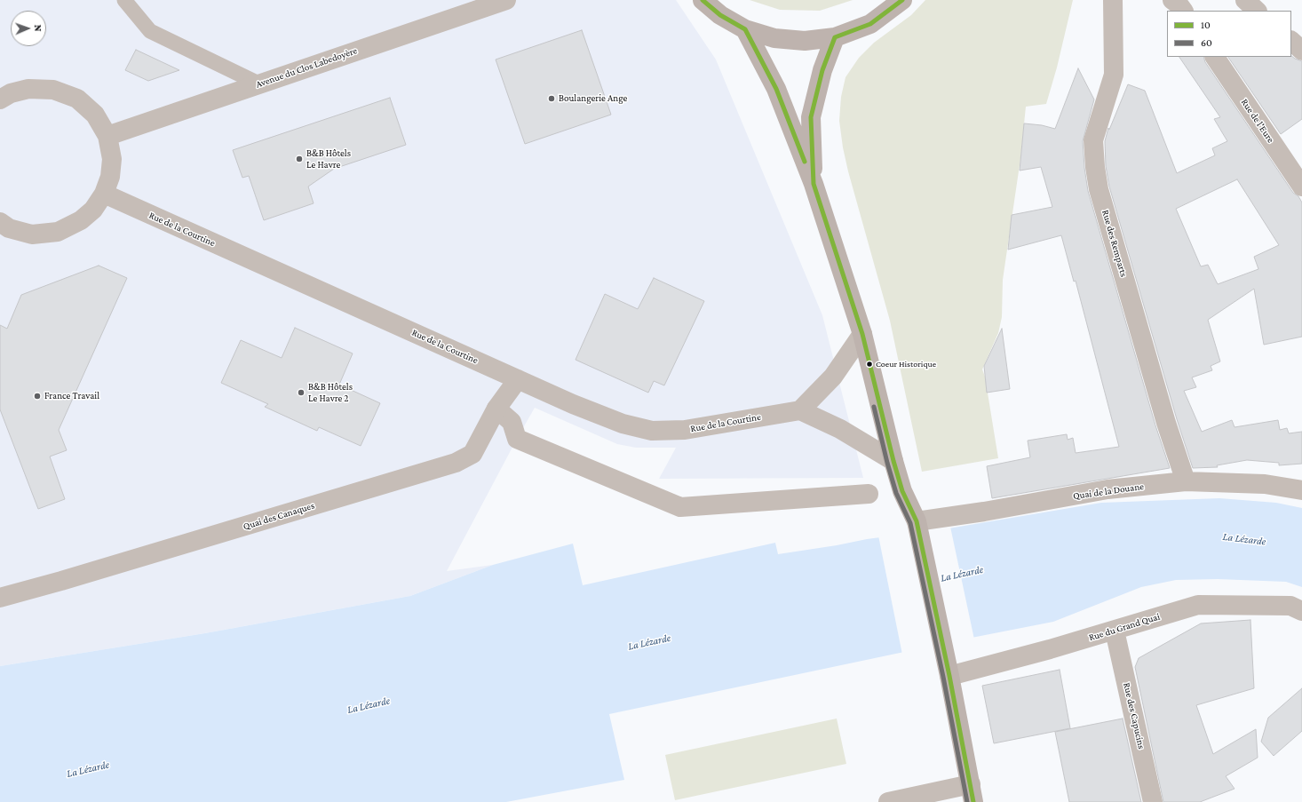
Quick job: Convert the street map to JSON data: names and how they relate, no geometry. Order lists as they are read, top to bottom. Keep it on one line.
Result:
{"streets":{"street":["Avenue du Clos Labedoyère","Rue de l'Eure","Rue de la Courtine","Rue des Remparts","Quai de la Douane","Quai des Canaques","Rue du Grand Quai","Rue des Capucins"]},"crossings":[["Rue de la Courtine","Quai des Canaques"],["Rue des Remparts","Quai de la Douane"],["Rue du Grand Quai","Rue des Capucins"]],"water":["La Lézarde"],"places":["Boulangerie Ange","B&B Hôtels Le Havre","Coeur Historique","B&B Hôtels Le Havre 2","France Travail"],"lines":["transit line 10","transit line 60"],"legend":["10","60"],"north":"right"}
